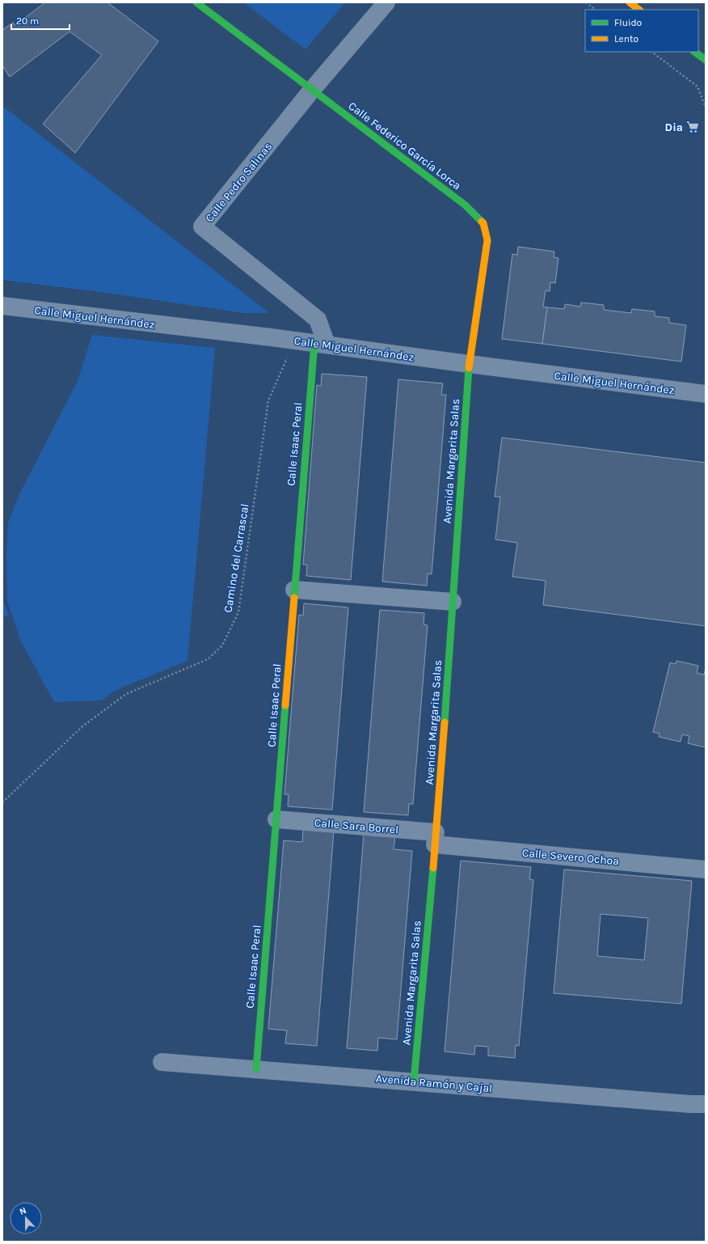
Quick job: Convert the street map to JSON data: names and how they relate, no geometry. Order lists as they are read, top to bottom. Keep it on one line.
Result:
{"streets":{"street":["Calle Federico García Lorca","Calle Pedro Salinas","Calle Miguel Hernández","Calle Isaac Peral","Avenida Margarita Salas","Calle Sara Borrel","Calle Severo Ochoa","Avenida Ramón y Cajal"],"path":["Camino del Carrascal"]},"crossings":[["Calle Federico García Lorca","Calle Pedro Salinas"],["Calle Federico García Lorca","Calle Miguel Hernández"],["Calle Federico García Lorca","Avenida Margarita Salas"],["Calle Pedro Salinas","Calle Miguel Hernández"],["Calle Pedro Salinas","Calle Isaac Peral"],["Calle Miguel Hernández","Calle Isaac Peral"],["Calle Miguel Hernández","Avenida Margarita Salas"],["Calle Miguel Hernández","Camino del Carrascal"],["Calle Isaac Peral","Calle Sara Borrel"],["Calle Isaac Peral","Avenida Ramón y Cajal"],["Avenida Margarita Salas","Calle Sara Borrel"],["Avenida Margarita Salas","Calle Severo Ochoa"],["Avenida Margarita Salas","Avenida Ramón y Cajal"],["Calle Sara Borrel","Calle Severo Ochoa"]],"places":{"supermarket":["Dia"]},"legend":["Fluido","Lento"],"scale_bar":"20 m","north":"top"}
